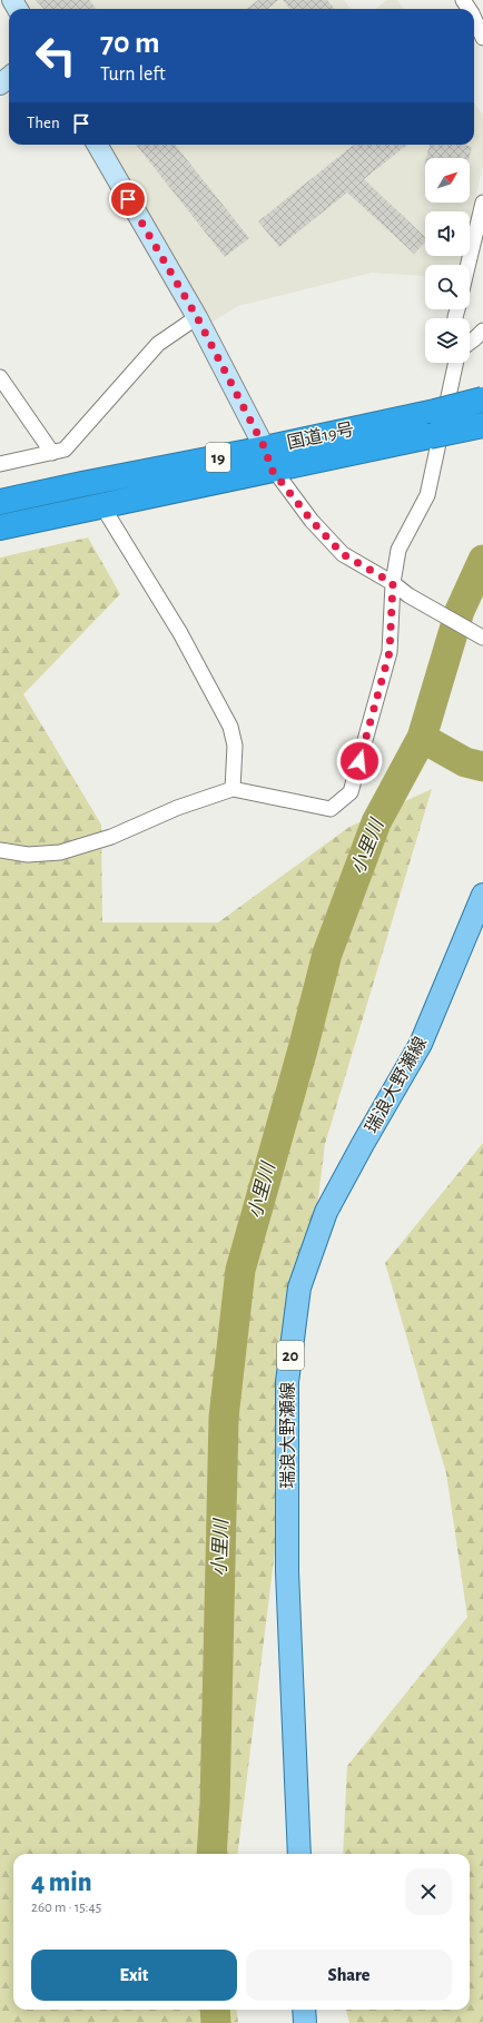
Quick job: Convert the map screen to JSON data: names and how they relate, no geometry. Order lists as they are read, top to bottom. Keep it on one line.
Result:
{"streets":{"highway":["国道19号","19"],"main road":["瑞浪大野瀬線","20"]},"water":["小里川"],"north":"top right","page":{"turn":["70 m","Turn left"],"then":"Then","heading":["4 min","260 m · 15:45"],"buttons":["Exit","Share"]}}
